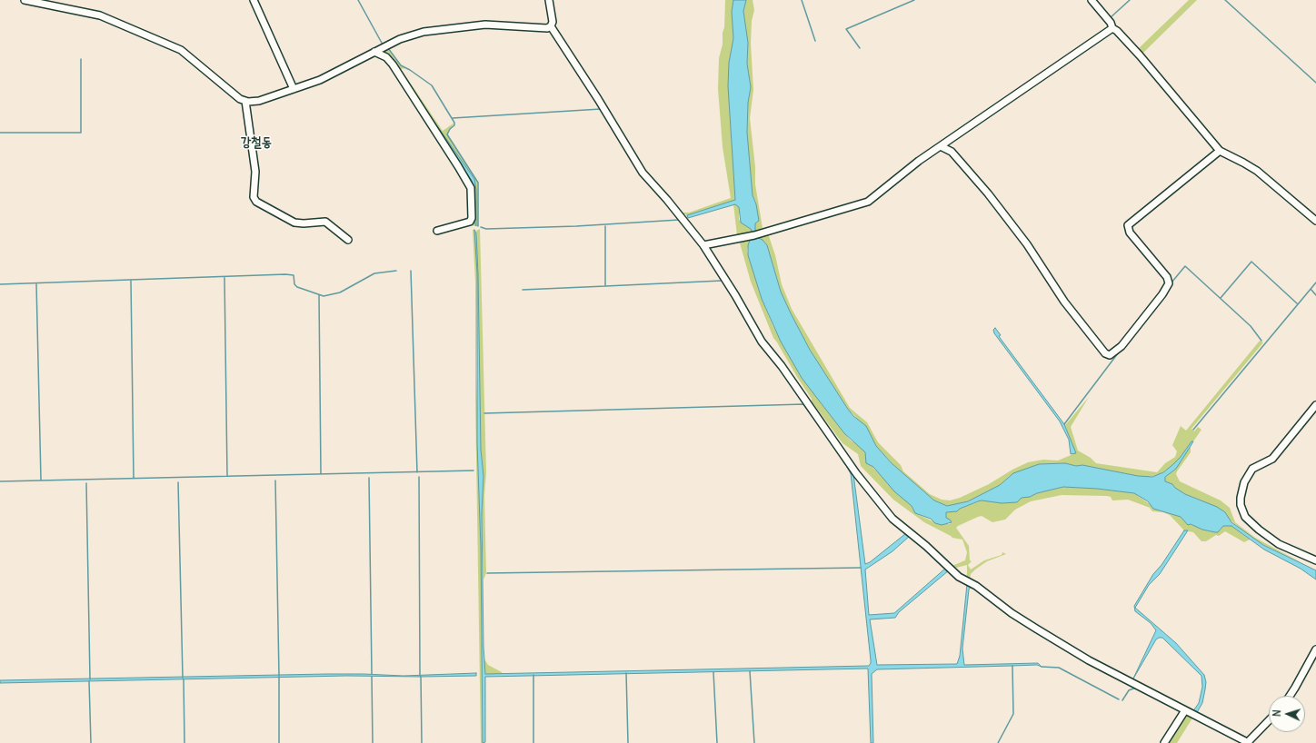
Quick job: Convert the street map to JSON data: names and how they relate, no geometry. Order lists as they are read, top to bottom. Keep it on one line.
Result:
{"districts":["강철동"],"north":"left"}
